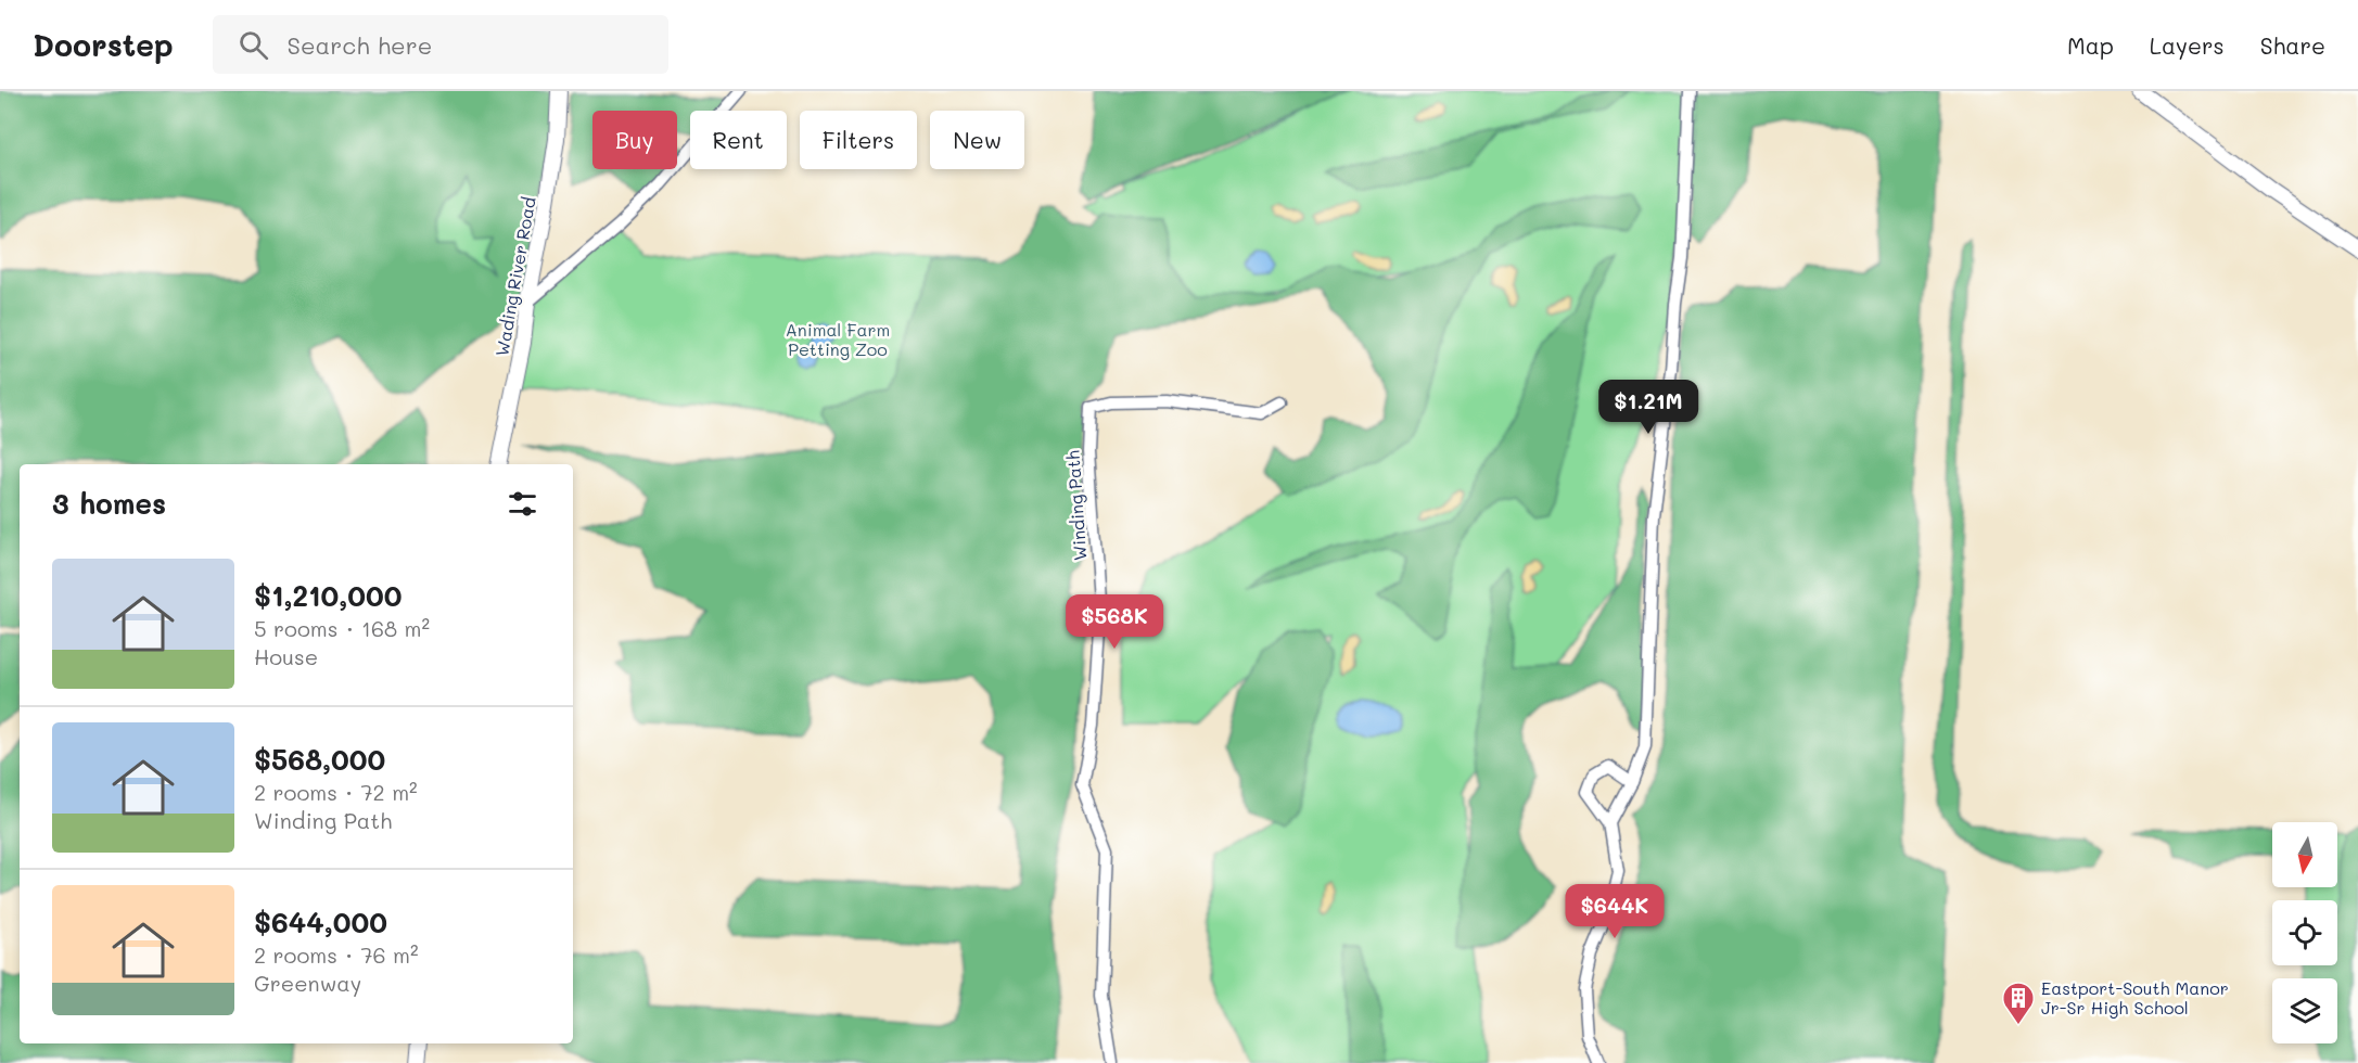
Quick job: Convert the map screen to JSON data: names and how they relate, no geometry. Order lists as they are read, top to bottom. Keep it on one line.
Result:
{"streets":{"main road":["Wading River Road"],"street":["Winding Path"]},"parks":["Animal Farm Petting Zoo"],"places":{"building":["Eastport-South Manor Jr-Sr High School"]},"north":"bottom","page":{"header":"Doorstep","search":"Search here","nav":["Map","Layers","Share"],"chip":["Buy","Rent","Filters","New"],"price":["$1.21M","$568K","$644K"],"heading":"3 homes","list":[{"name":"$1,210,000","note":"5 rooms · 168 m² · House"},{"name":"$568,000","note":"2 rooms · 72 m² · Winding Path"},{"name":"$644,000","note":"2 rooms · 76 m² · Greenway"}]}}
